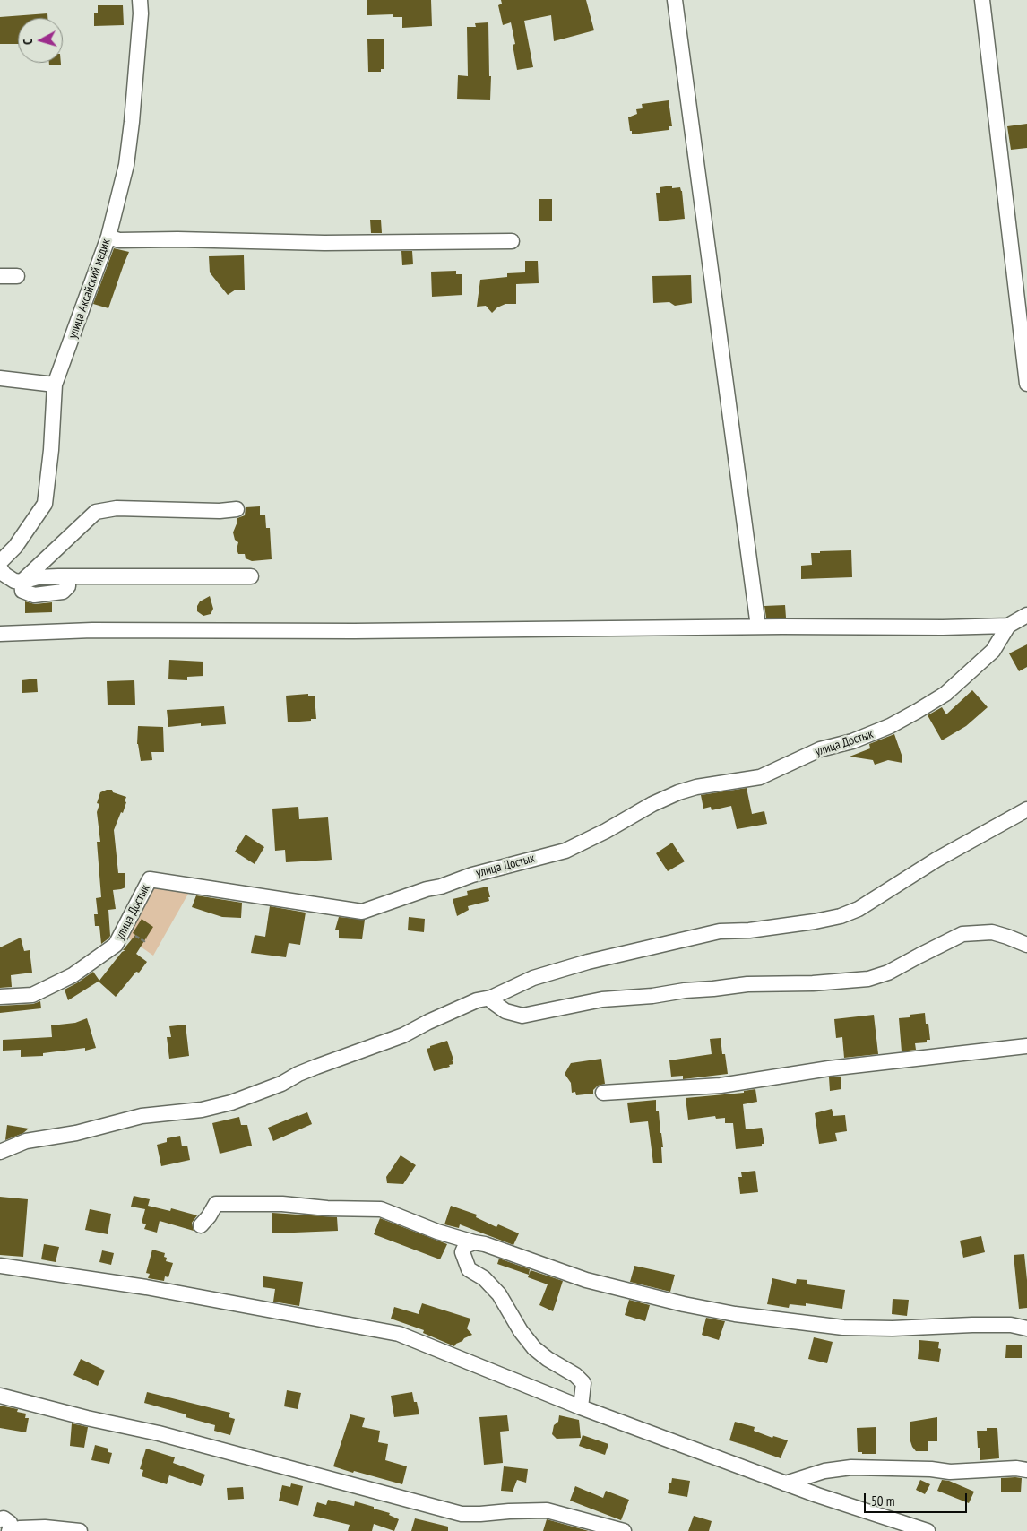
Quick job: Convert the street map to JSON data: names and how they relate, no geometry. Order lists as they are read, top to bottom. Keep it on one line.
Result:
{"streets":{"street":["улица Аксайский медик","улица Достык"]},"scale_bar":"50 m","north":"left"}
